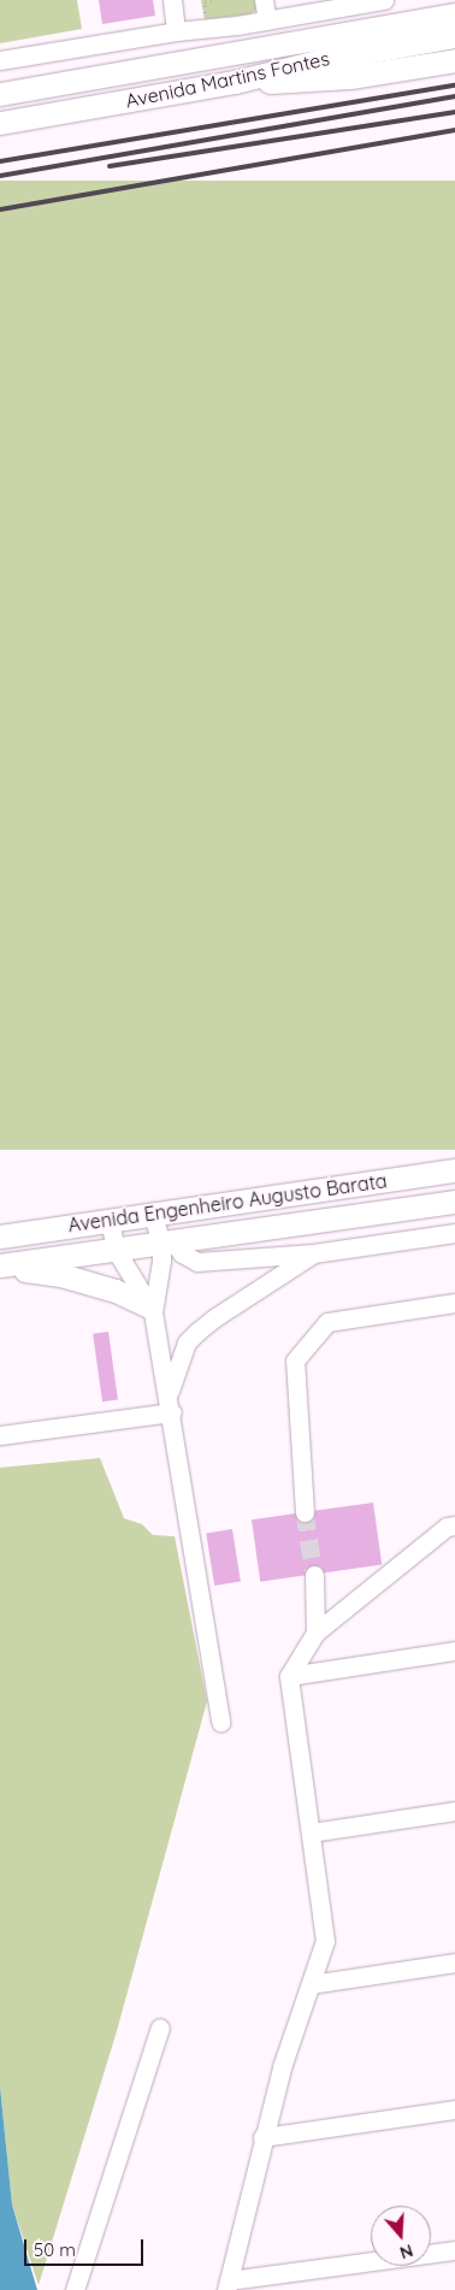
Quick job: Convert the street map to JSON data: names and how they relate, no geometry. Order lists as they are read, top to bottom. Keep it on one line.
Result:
{"streets":{"main road":["Avenida Martins Fontes","Avenida Engenheiro Augusto Barata"]},"scale_bar":"50 m","north":"bottom"}
